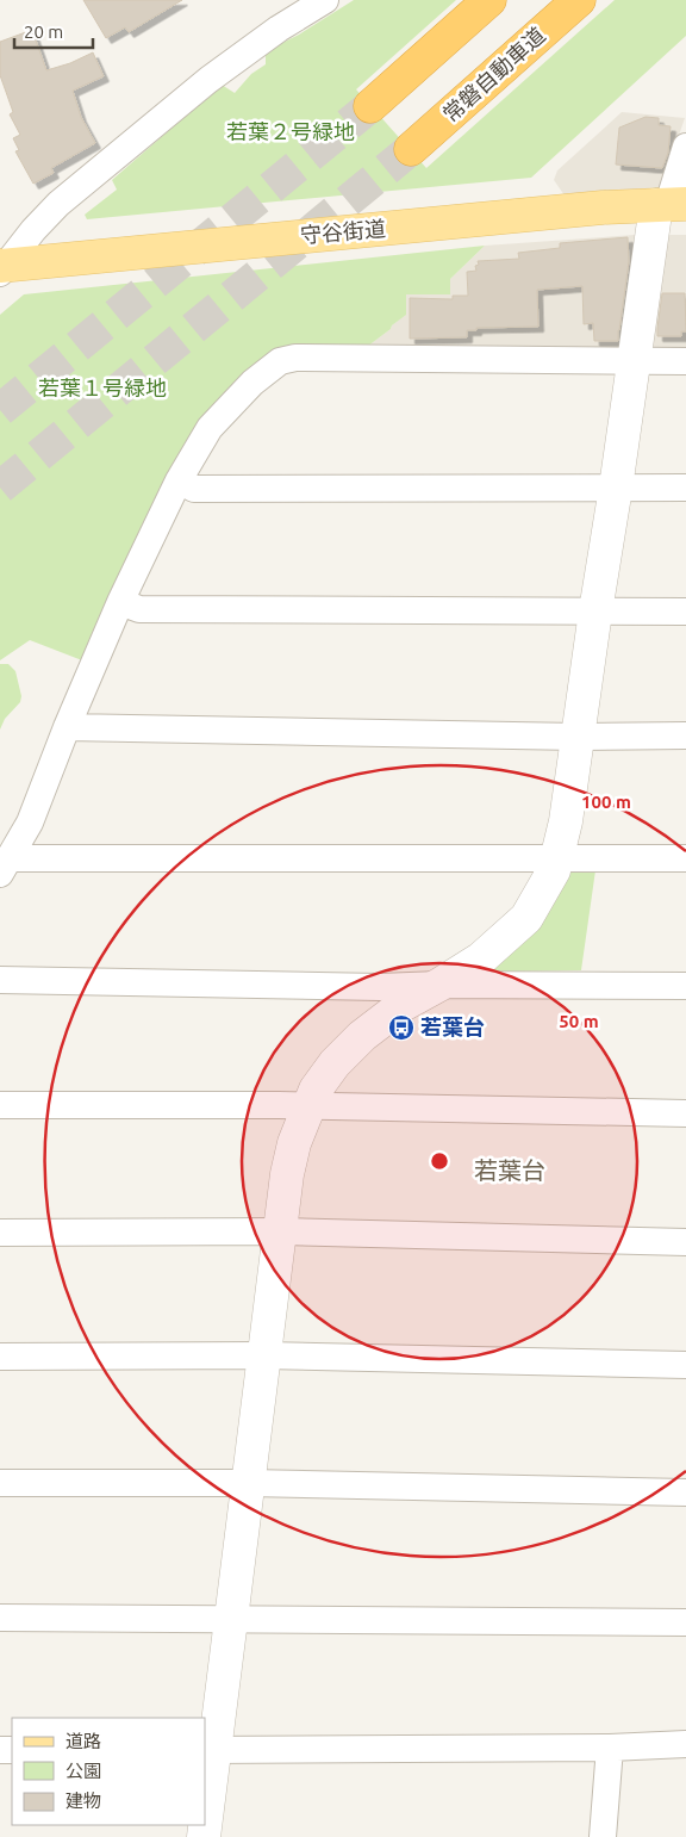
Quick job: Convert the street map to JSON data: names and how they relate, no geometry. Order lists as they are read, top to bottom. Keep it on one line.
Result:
{"streets":{"highway":["常磐自動車道"],"main road":["守谷街道"]},"districts":["若葉台"],"parks":["若葉２号緑地","若葉１号緑地"],"places":{"bus stop":["若葉台"]},"legend":["道路","公園","建物"],"scale_bar":"20 m","rings":["100 m","50 m"]}
